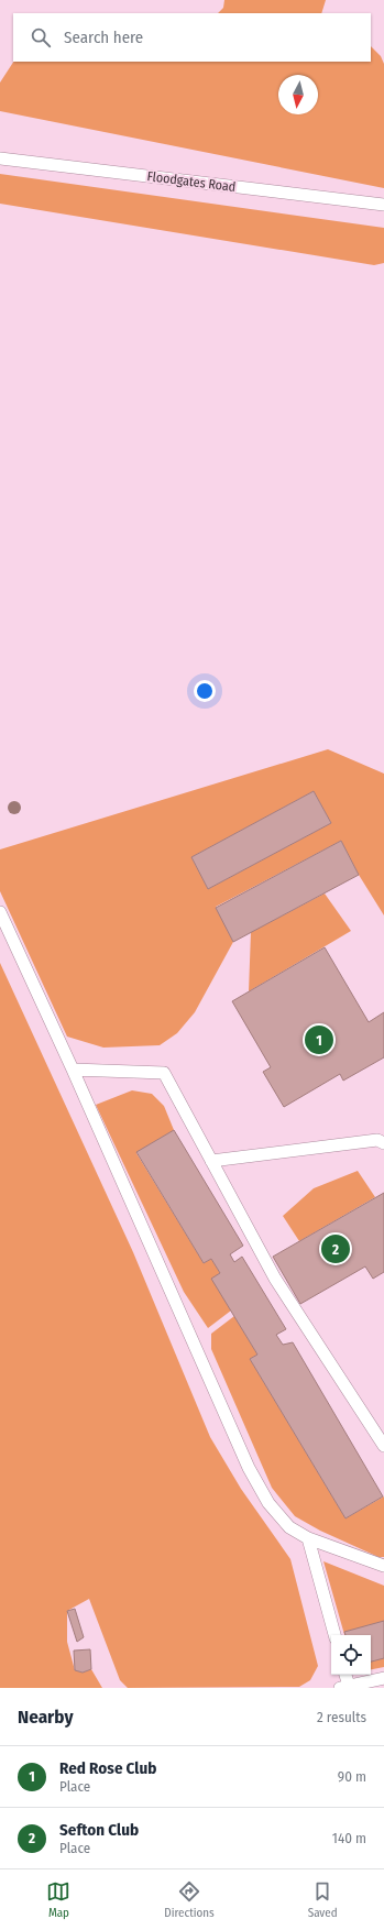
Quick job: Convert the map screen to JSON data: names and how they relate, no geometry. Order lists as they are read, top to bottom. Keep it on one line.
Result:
{"streets":{"lane":["Floodgates Road"]},"north":"bottom","page":{"search":"Search here","pins":["1","2"],"heading":["Nearby","2 results"],"list":[{"mark":"1","name":"Red Rose Club","note":"Place","value":"90 m"},{"mark":"2","name":"Sefton Club","note":"Place","value":"140 m"}],"nav":["Map","Directions","Saved"]}}
